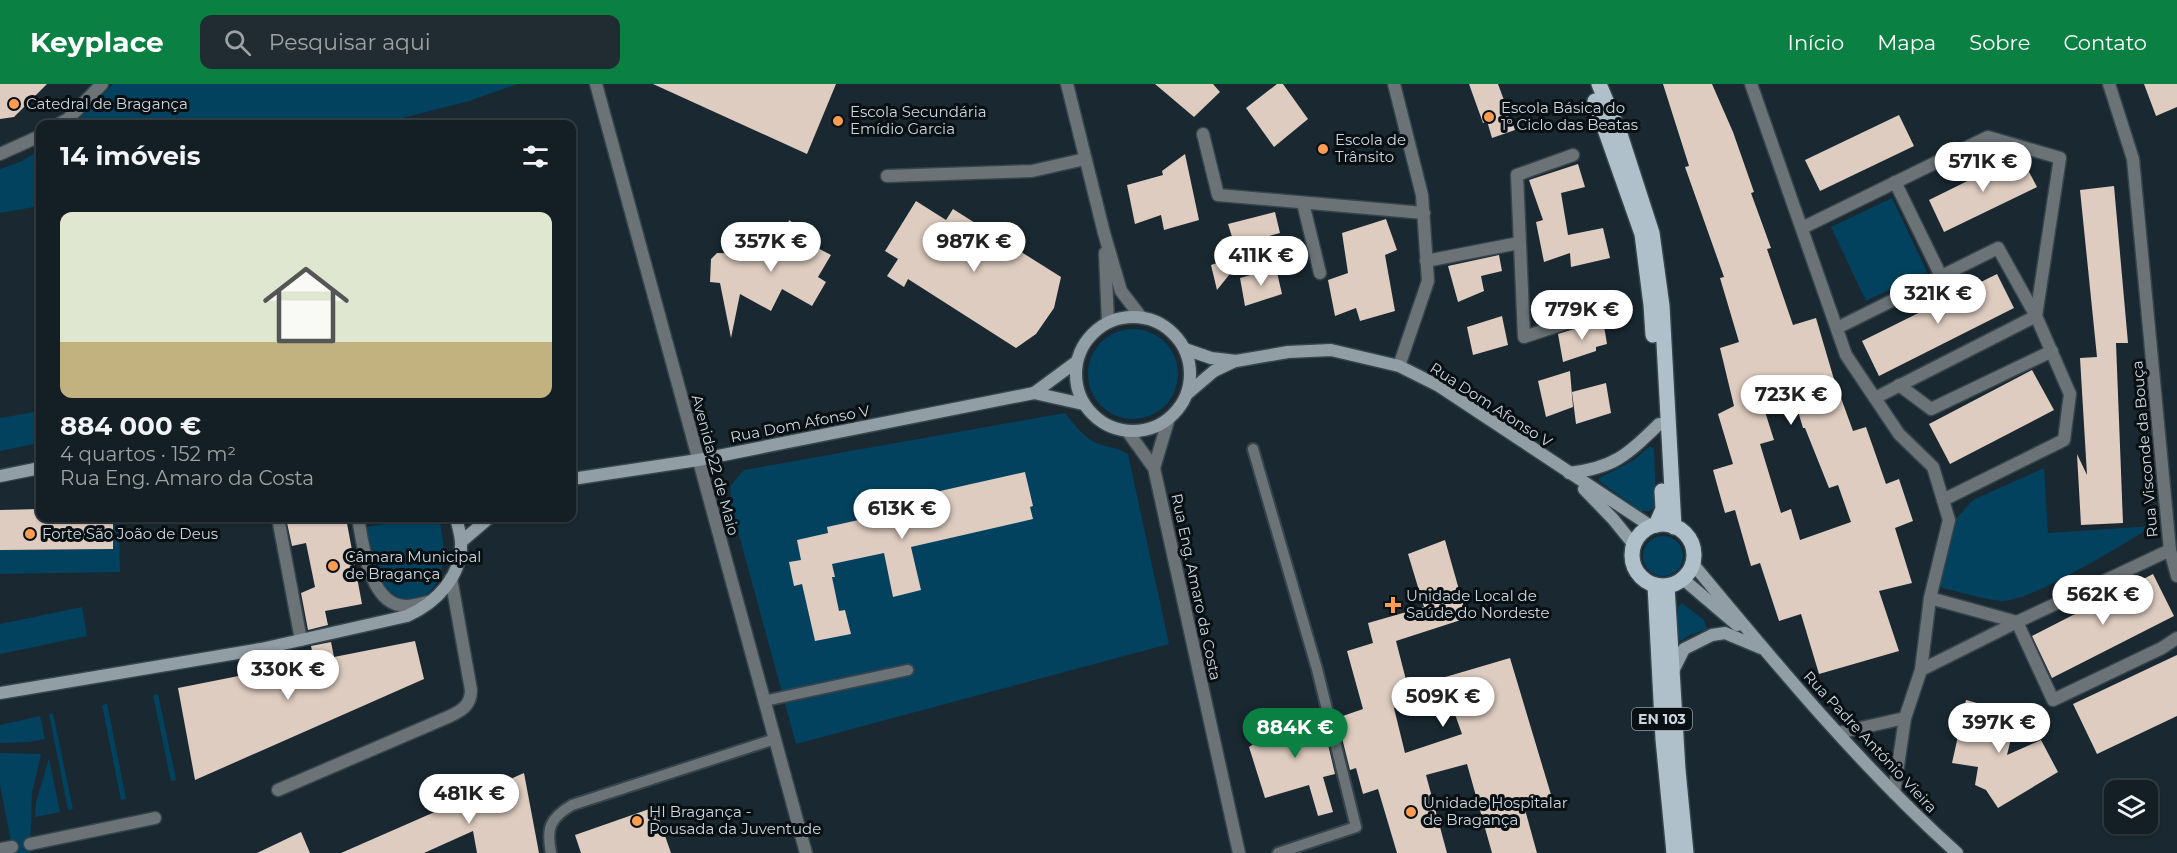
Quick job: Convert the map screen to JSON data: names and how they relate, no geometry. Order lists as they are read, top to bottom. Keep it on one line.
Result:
{"streets":{"main road":["EN 103"],"street":["Rua Dom Afonso V","Rua Visconde da Bouça","Avenida 22 de Maio","Rua Eng. Amaro da Costa","Rua Padre António Vieira"]},"crossings":[["Rua Dom Afonso V","Avenida 22 de Maio"],["Rua Dom Afonso V","Rua Eng. Amaro da Costa"]],"places":{"other":["Catedral de Bragança","Escola Básica do 1º Ciclo das Beatas","Escola Secundária Emídio Garcia","Escola de Trânsito","Forte São João de Deus","Câmara Municipal de Bragança","Unidade Hospitalar de Bragança","HI Bragança - Pousada da Juventude"],"health":["Unidade Local de Saúde do Nordeste"]},"page":{"header":"Keyplace","search":"Pesquisar aqui","nav":["Início","Mapa","Sobre","Contato"],"heading":"14 imóveis","price":["571K €","357K €","987K €","411K €","321K €","779K €","723K €","613K €","562K €","330K €","509K €","397K €","884K €","481K €"],"list":[{"name":"884 000 €","note":"4 quartos · 152 m² · Rua Eng. Amaro da Costa"}]}}
